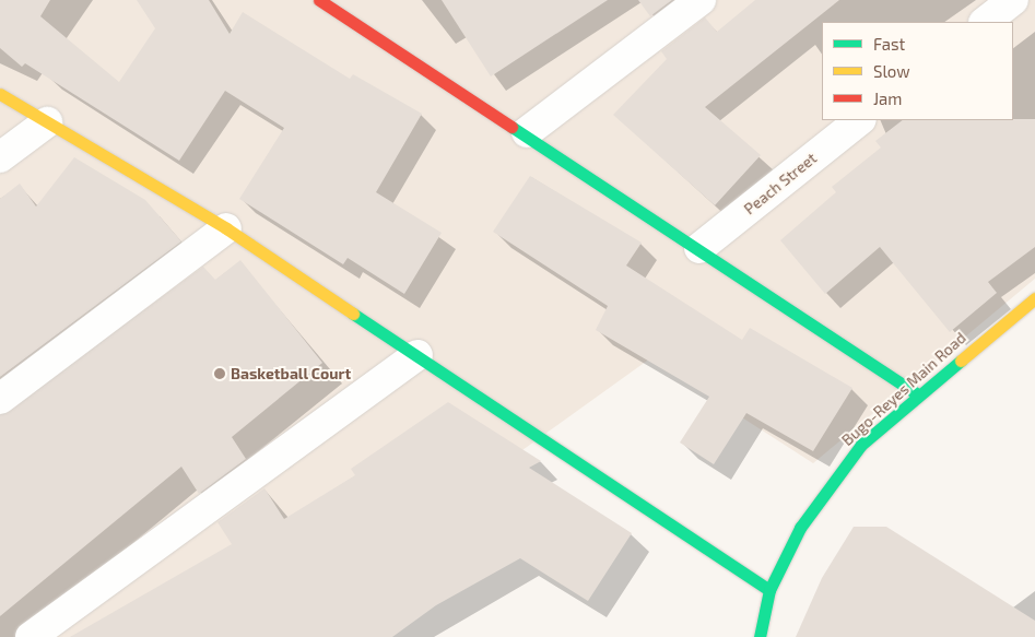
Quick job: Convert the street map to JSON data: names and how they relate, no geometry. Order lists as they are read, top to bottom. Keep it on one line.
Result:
{"streets":{"street":["Peach Street","Bugo-Reyes Main Road"]},"places":["Basketball Court"],"legend":["Fast","Slow","Jam"]}
